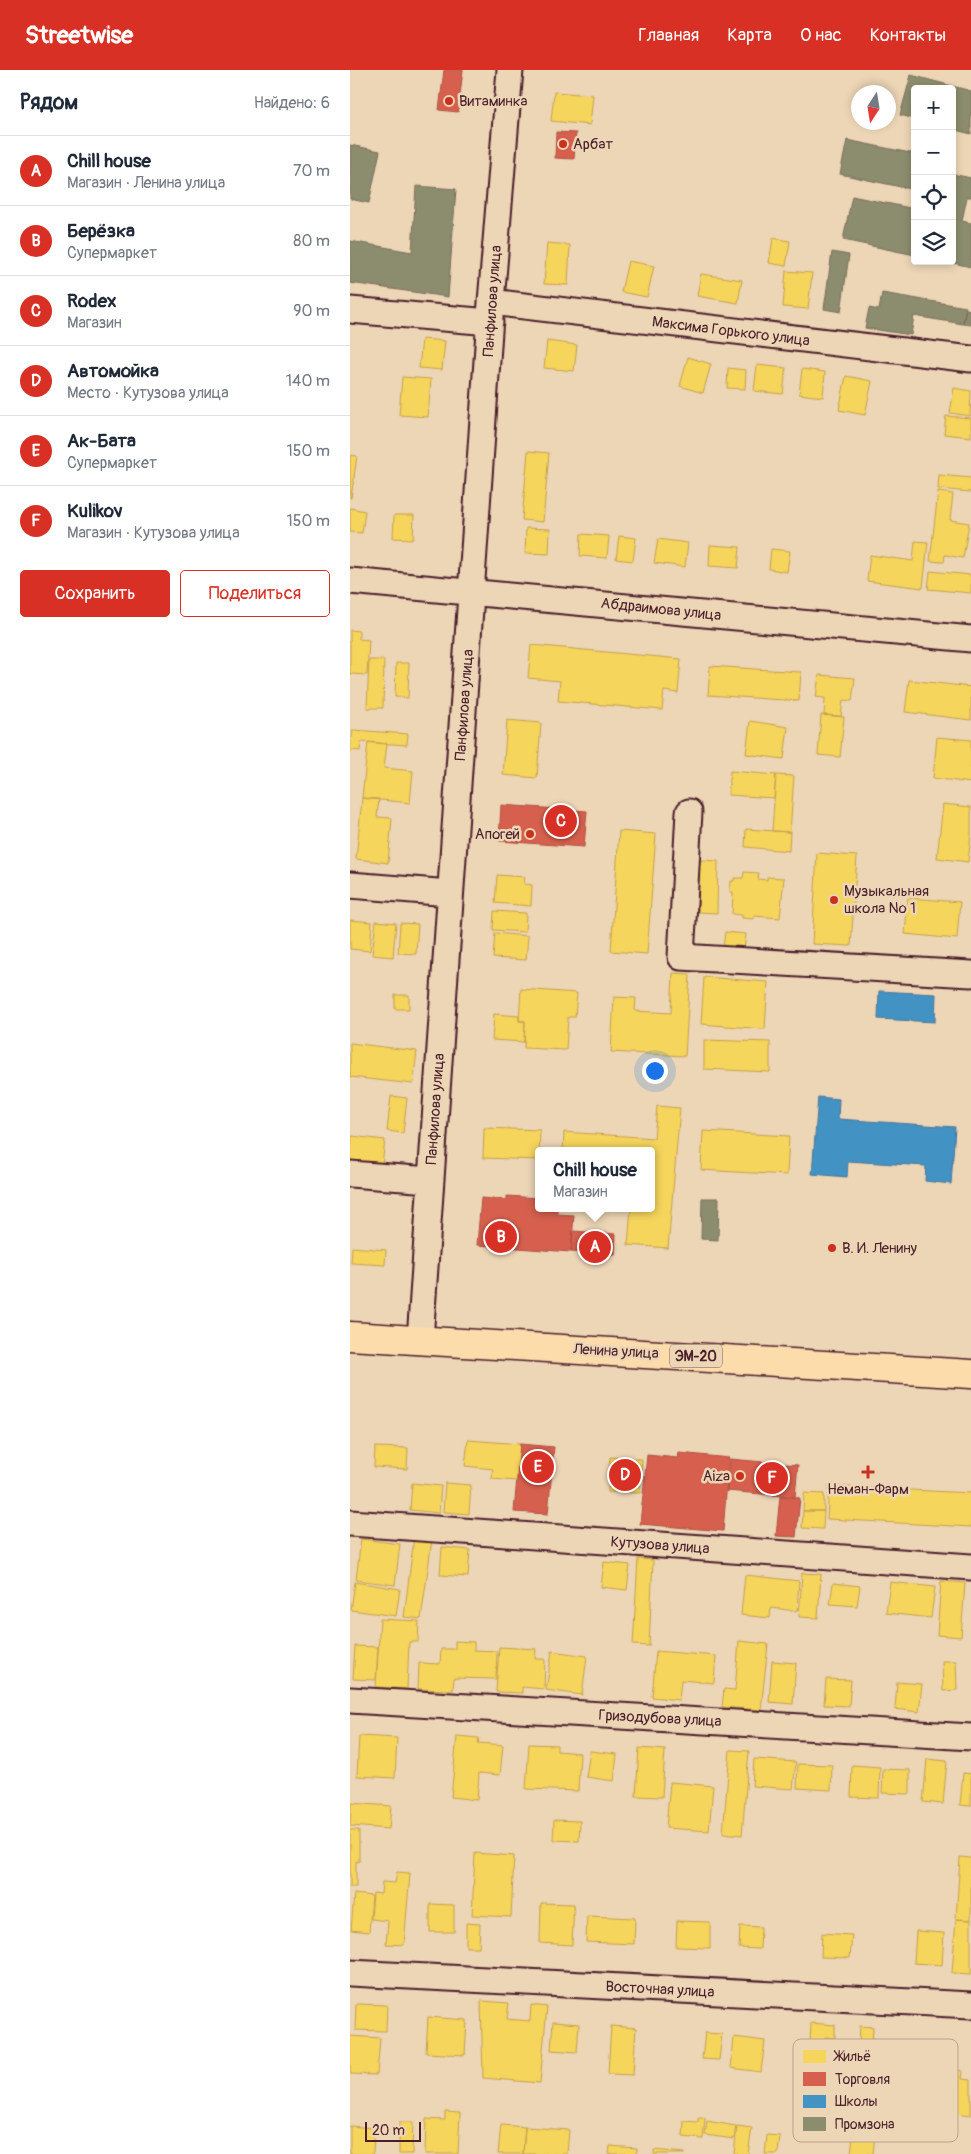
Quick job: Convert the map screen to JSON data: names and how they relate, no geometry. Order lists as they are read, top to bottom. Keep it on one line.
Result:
{"streets":{"main road":["Ленина улица","ЭМ-20"],"street":["Панфилова улица","Максима Горького улица","Абдраимова улица","Кутузова улица","Гризодубова улица","Восточная улица"]},"crossings":[["Панфилова улица","Максима Горького улица"],["Панфилова улица","Абдраимова улица"],["Панфилова улица","Ленина улица"]],"places":{"other":["Витаминка","Арбат","Апогей","Музыкальная школа № 1","В. И. Ленину","Aiza"],"health":["Неман-Фарм"]},"legend":["Жильё","Торговля","Школы","Промзона"],"scale_bar":"20 m","north":"bottom","page":{"header":"Streetwise","nav":["Главная","Карта","О нас","Контакты"],"heading":["Рядом","Найдено: 6"],"map_buttons":["+","−"],"list":[{"mark":"A","name":"Chill house","note":"Магазин · Ленина улица","value":"70 m"},{"mark":"B","name":"Берёзка","note":"Супермаркет","value":"80 m"},{"mark":"C","name":"Rodex","note":"Магазин","value":"90 m"},{"mark":"D","name":"Автомойка","note":"Место · Кутузова улица","value":"140 m"},{"mark":"E","name":"Ак-Бата","note":"Супермаркет","value":"150 m"},{"mark":"F","name":"Kulikov","note":"Магазин · Кутузова улица","value":"150 m"}],"buttons":["Сохранить","Поделиться"],"pins":["C","B","A","E","D","F"],"popup":["Chill house","Магазин"],"scale":"20 m"}}
